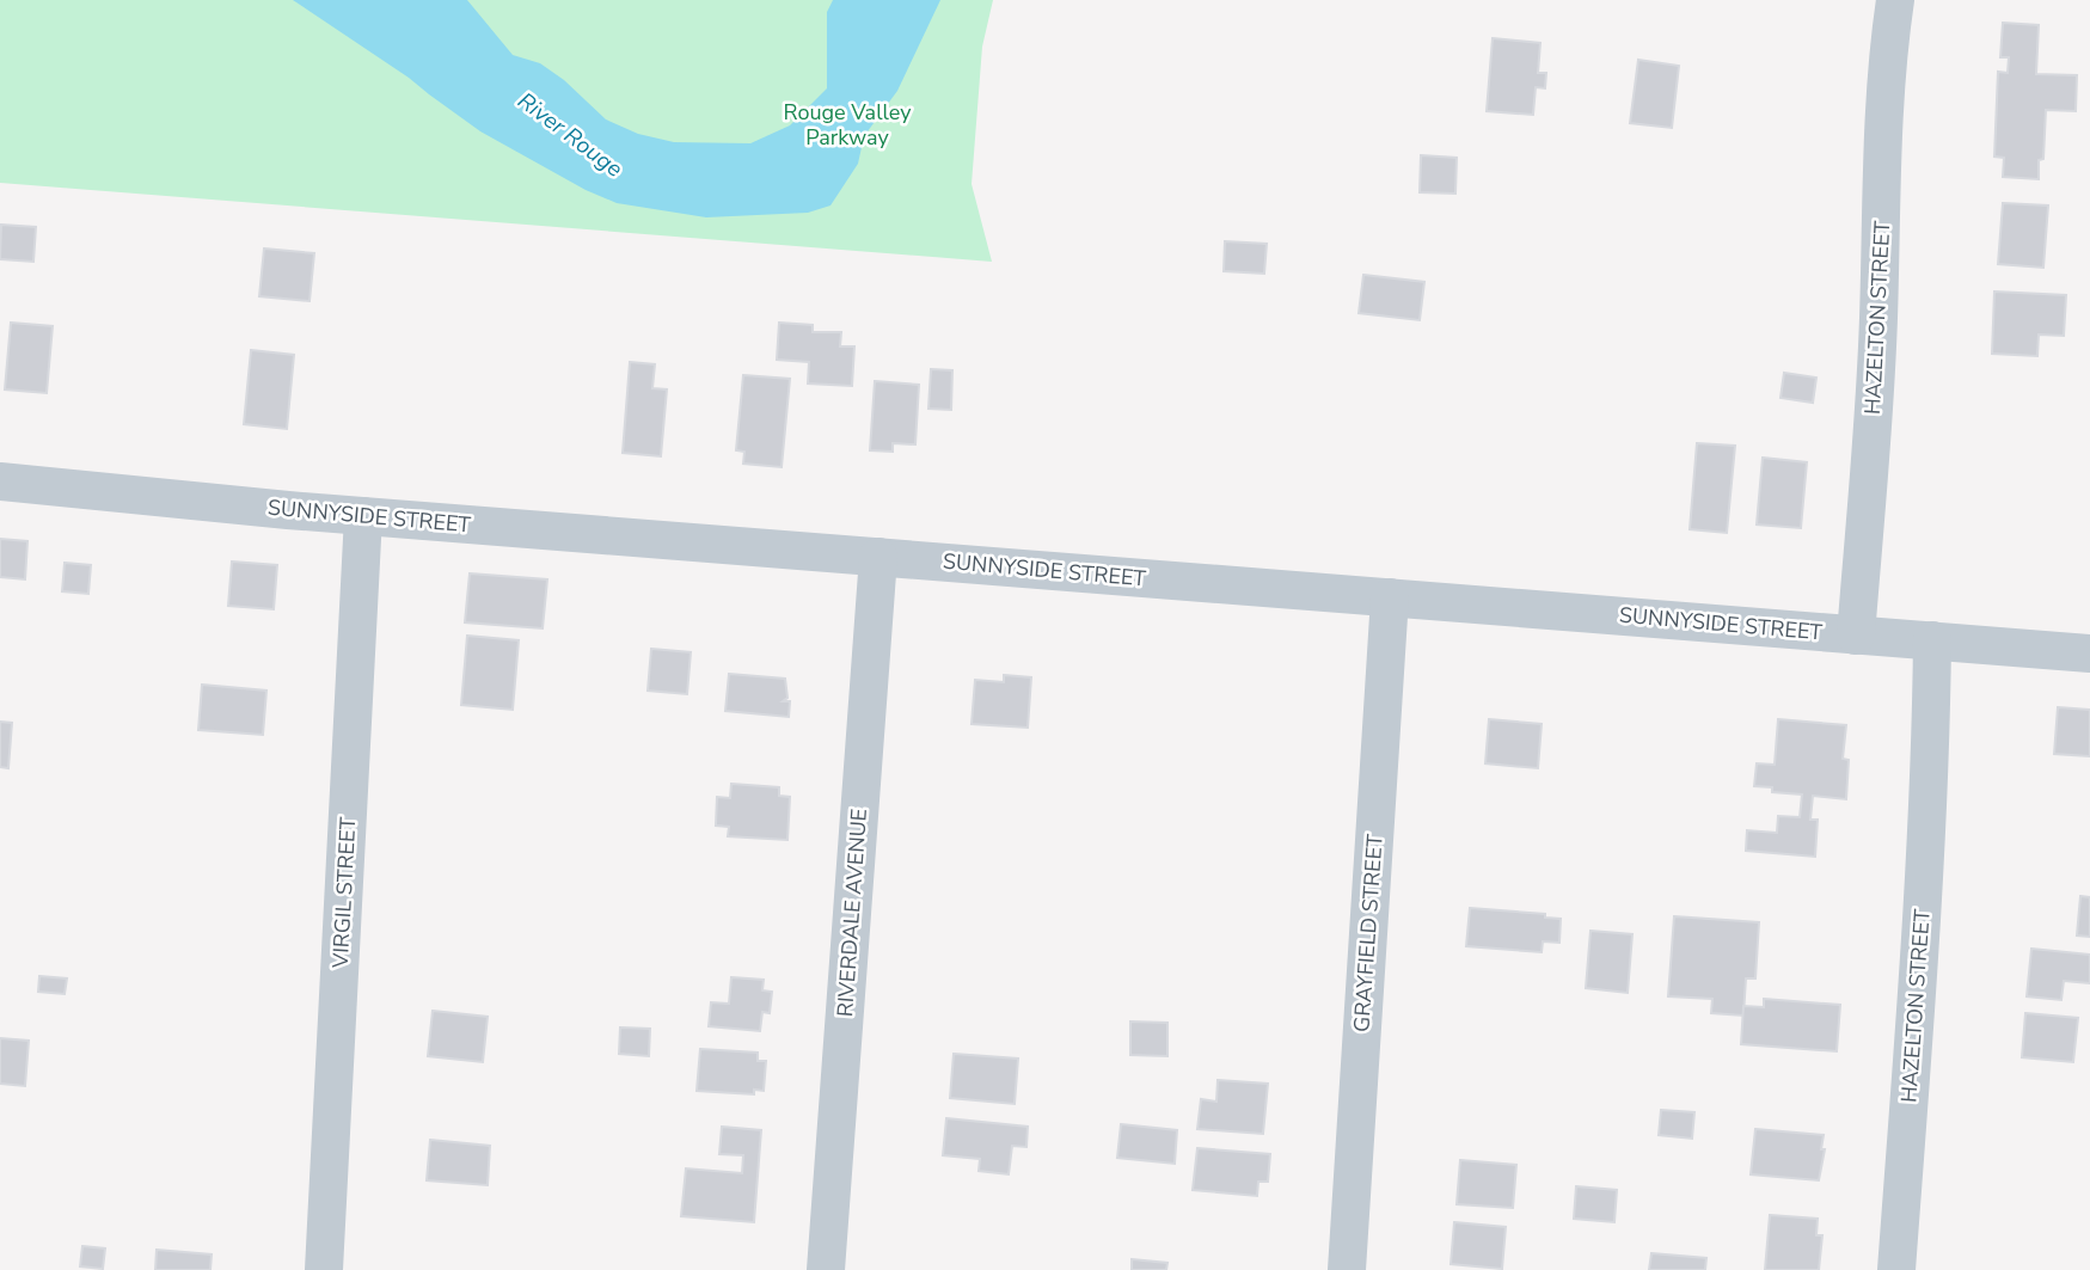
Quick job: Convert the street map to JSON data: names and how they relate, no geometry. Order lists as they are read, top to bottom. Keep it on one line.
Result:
{"streets":{"street":["HAZELTON STREET","SUNNYSIDE STREET","VIRGIL STREET","RIVERDALE AVENUE","GRAYFIELD STREET"]},"crossings":[["HAZELTON STREET","SUNNYSIDE STREET"],["SUNNYSIDE STREET","VIRGIL STREET"],["SUNNYSIDE STREET","RIVERDALE AVENUE"],["SUNNYSIDE STREET","GRAYFIELD STREET"]],"water":["River Rouge"],"parks":["Rouge Valley Parkway"]}
